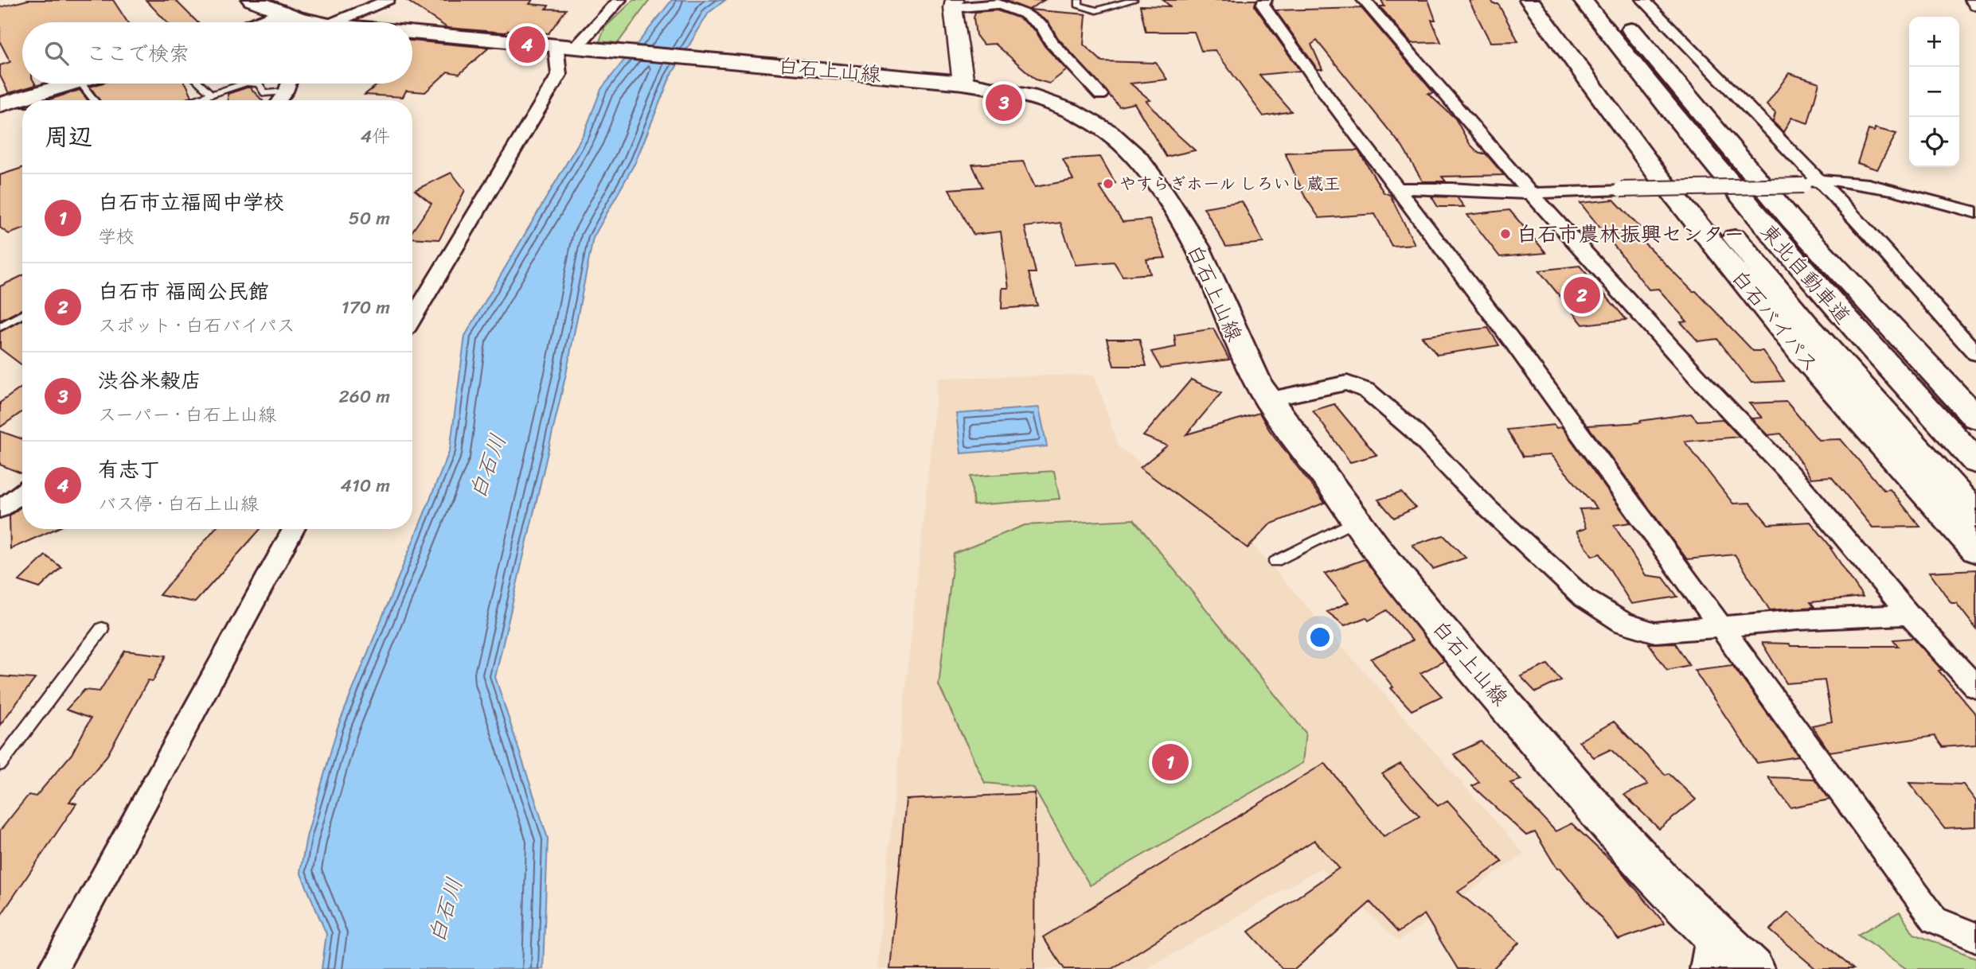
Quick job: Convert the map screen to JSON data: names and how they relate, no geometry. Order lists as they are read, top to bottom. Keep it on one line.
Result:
{"streets":{"main road":["白石上山線","東北自動車道","白石バイパス"]},"water":["白石川"],"places":["やすらぎホール しろいし蔵王","白石市農林振興センター"],"page":{"map_buttons":["+","−"],"search":"ここで検索","pins":["4","3","2","1"],"heading":["周辺","4件"],"list":[{"mark":"1","name":"白石市立福岡中学校","note":"学校","value":"50 m"},{"mark":"2","name":"白石市 福岡公民館","note":"スポット · 白石バイパス","value":"170 m"},{"mark":"3","name":"渋谷米穀店","note":"スーパー · 白石上山線","value":"260 m"},{"mark":"4","name":"有志丁","note":"バス停 · 白石上山線","value":"410 m"}]}}
